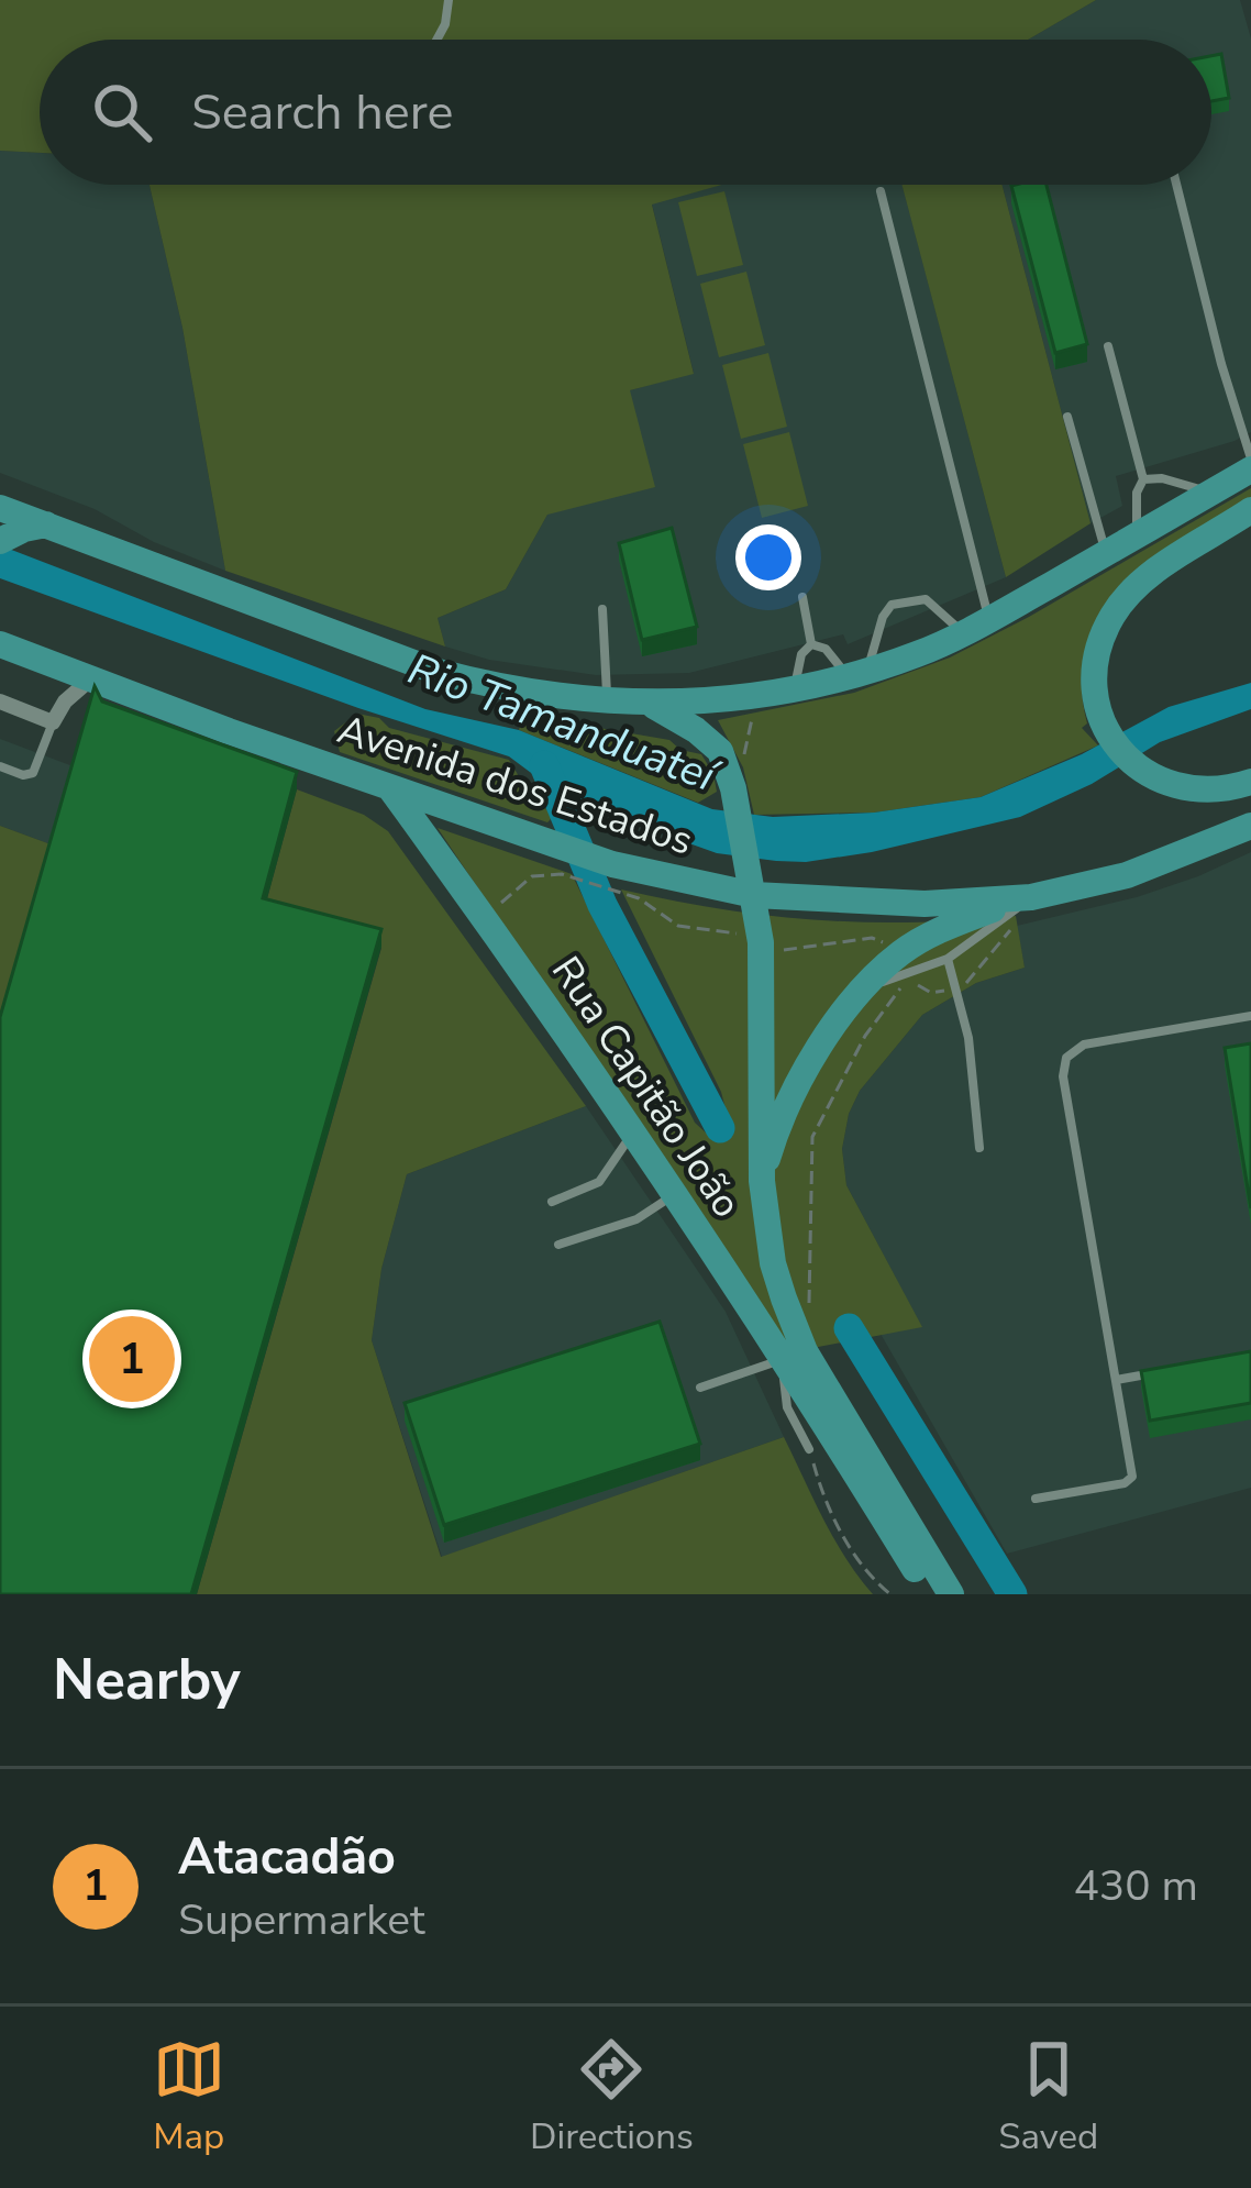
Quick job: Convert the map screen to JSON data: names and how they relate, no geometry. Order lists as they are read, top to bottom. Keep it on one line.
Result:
{"streets":{"highway":["Avenida dos Estados","Rua Capitão João"]},"crossings":[["Avenida dos Estados","Rua Capitão João"]],"water":["Rio Tamanduateí"],"page":{"search":"Search here","pins":"1","heading":"Nearby","list":[{"mark":"1","name":"Atacadão","note":"Supermarket","value":"430 m"}],"nav":["Map","Directions","Saved"]}}
